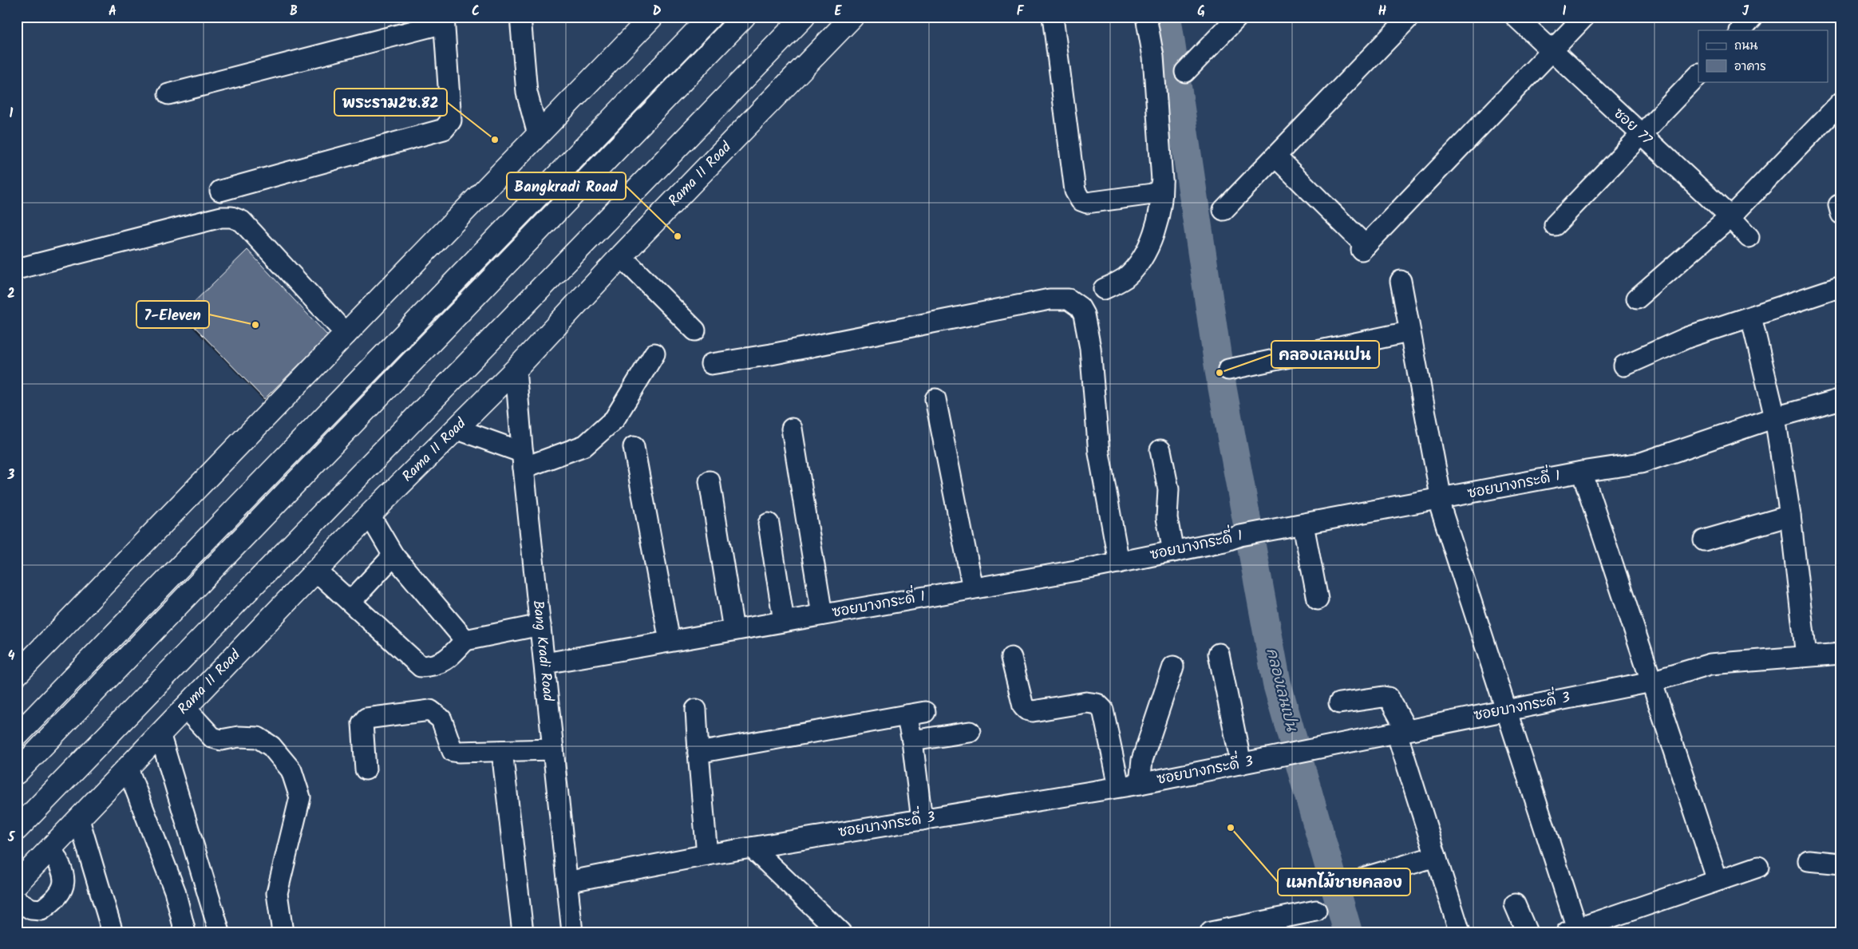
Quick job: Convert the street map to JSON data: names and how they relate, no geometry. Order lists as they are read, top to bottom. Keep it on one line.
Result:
{"streets":{"main road":["Rama II Road"],"street":["ซอย 77","ซอยบางกระดี่ 1","Bang Kradi Road","ซอยบางกระดี่ 3"]},"crossings":[["Rama II Road","Bang Kradi Road"],["ซอยบางกระดี่ 1","Bang Kradi Road"],["Bang Kradi Road","ซอยบางกระดี่ 3"]],"water":["คลองเลนเปน"],"places":["พระราม2ซ.82","Bangkradi Road","7-Eleven","คลองเลนเปน","แมกไม้ชายคลอง"],"legend":["ถนน","อาคาร"],"grid":{"columns":["A","B","C","D","E","F","G","H","I","J"],"rows":["1","2","3","4","5"]}}
